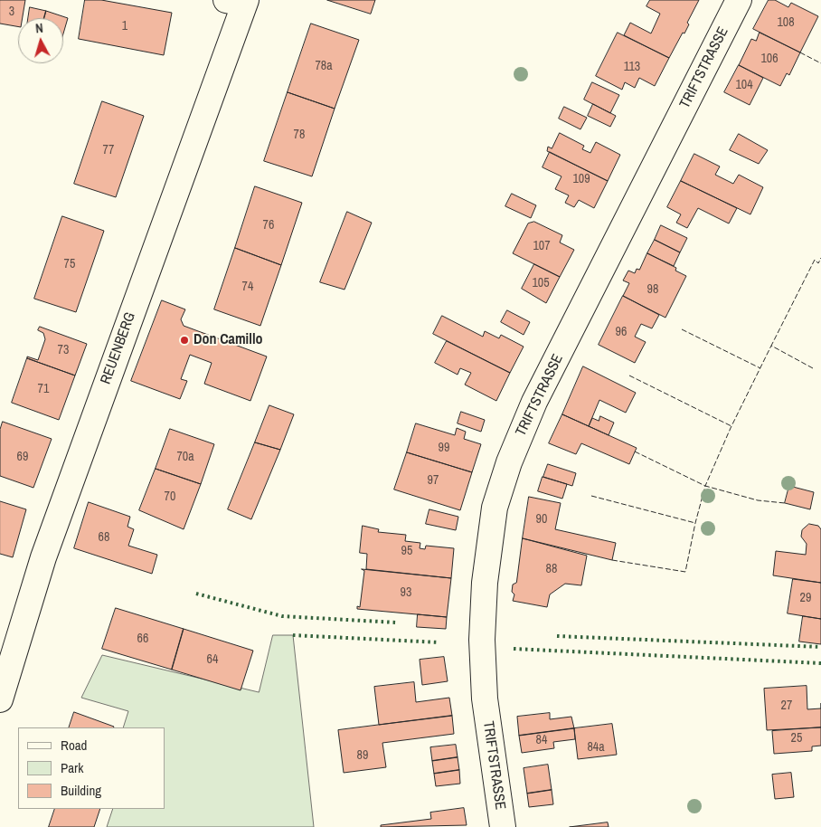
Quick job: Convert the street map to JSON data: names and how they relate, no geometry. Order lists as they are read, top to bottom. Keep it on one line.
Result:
{"streets":{"street":["TRIFTSTRASSE","REUENBERG"]},"places":["Don Camillo"],"house_numbers":["3","108","1","106","78a","113","104","78","77","109","76","107","75","105","74","98","96","73","71","99","69","70a","97","70","90","68","95","88","93","29","66","64","27","25","84","84a","89"],"legend":["Road","Park","Building"],"north":"top"}
